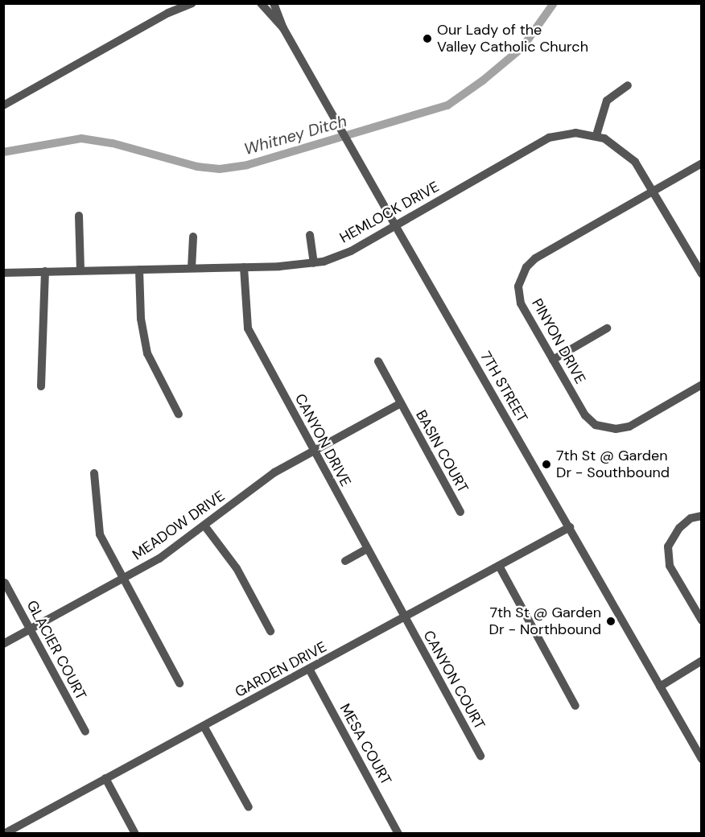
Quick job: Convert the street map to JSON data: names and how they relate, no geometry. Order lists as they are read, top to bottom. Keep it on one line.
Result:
{"streets":{"street":["HEMLOCK DRIVE","PINYON DRIVE","7TH STREET","CANYON DRIVE","BASIN COURT","MEADOW DRIVE","GLACIER COURT","GARDEN DRIVE","CANYON COURT","MESA COURT"]},"crossings":[["HEMLOCK DRIVE","PINYON DRIVE"],["HEMLOCK DRIVE","7TH STREET"],["HEMLOCK DRIVE","CANYON DRIVE"],["7TH STREET","GARDEN DRIVE"],["CANYON DRIVE","BASIN COURT"],["CANYON DRIVE","MEADOW DRIVE"],["CANYON DRIVE","GARDEN DRIVE"],["CANYON DRIVE","CANYON COURT"],["BASIN COURT","MEADOW DRIVE"],["MEADOW DRIVE","GLACIER COURT"],["GARDEN DRIVE","CANYON COURT"],["GARDEN DRIVE","MESA COURT"]],"water":["Whitney Ditch"],"places":["Our Lady of the Valley Catholic Church","7th St @ Garden Dr - Southbound","7th St @ Garden Dr - Northbound"]}
